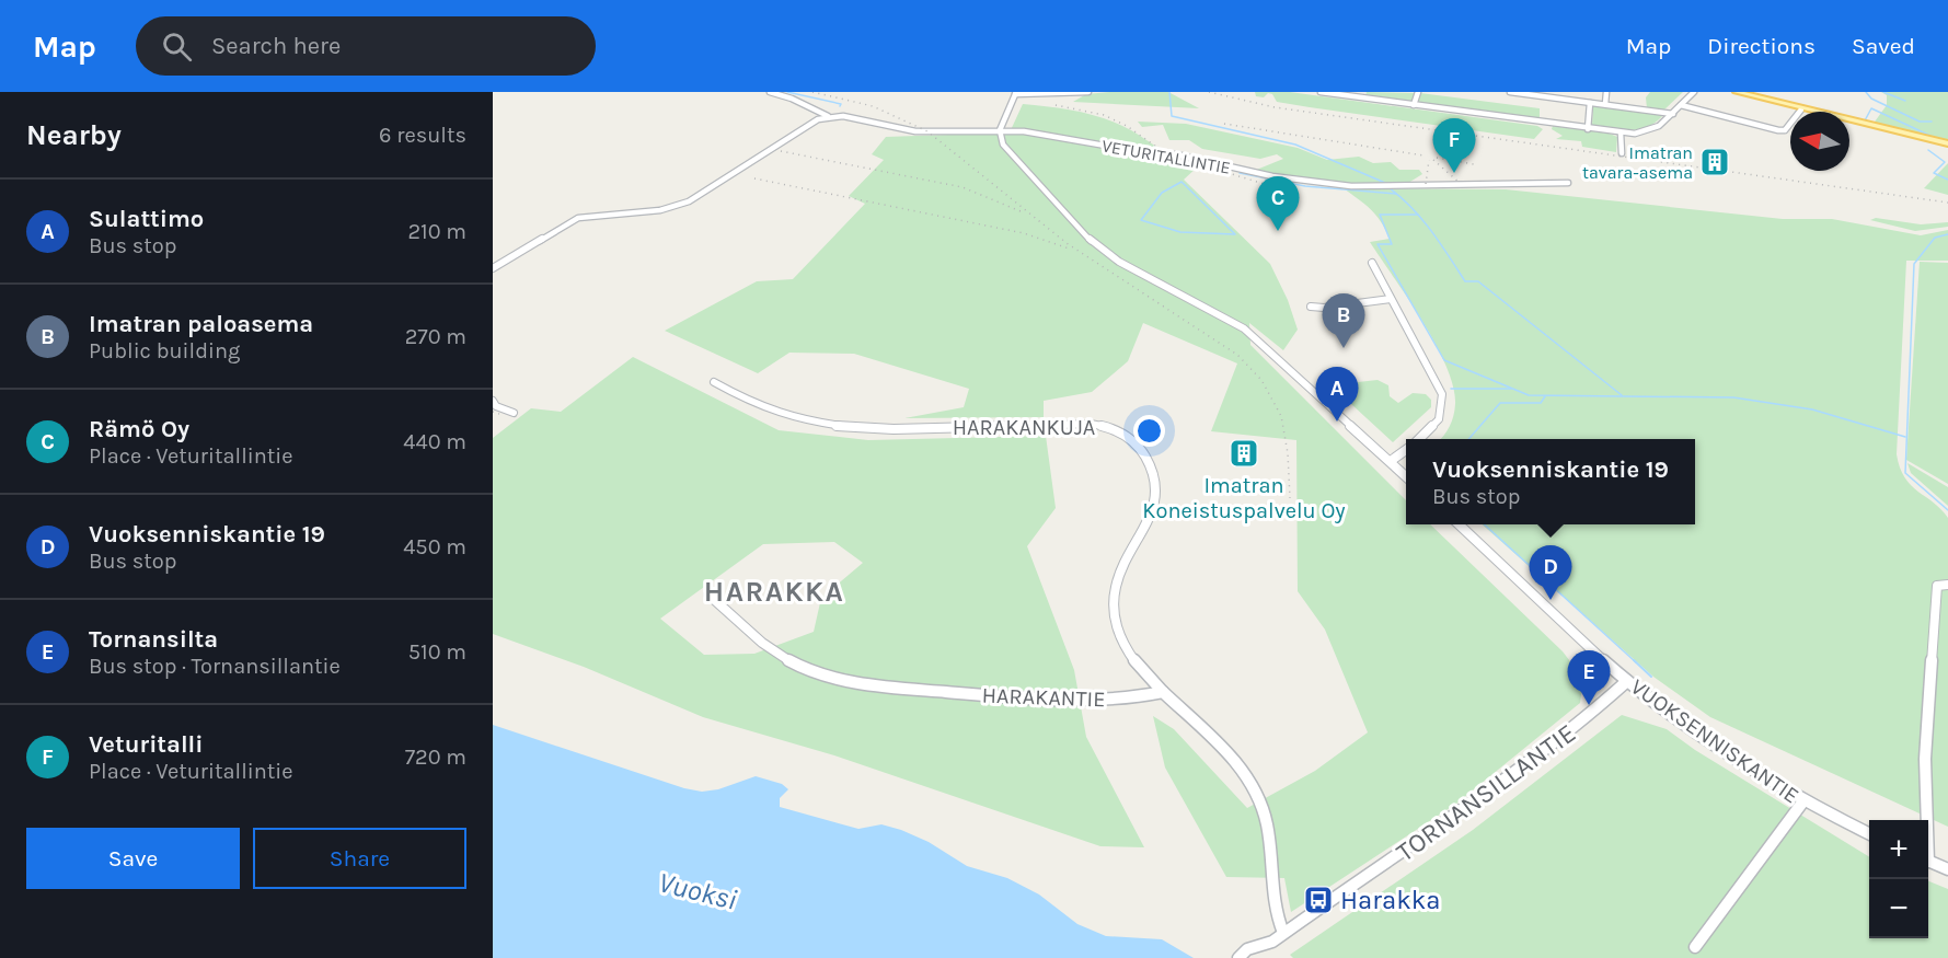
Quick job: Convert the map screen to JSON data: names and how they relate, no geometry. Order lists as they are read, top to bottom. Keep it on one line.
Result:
{"streets":{"street":["VETURITALLINTIE","HARAKANKUJA","HARAKANTIE","VUOKSENNISKANTIE","TORNANSILLANTIE"]},"crossings":[["HARAKANKUJA","HARAKANTIE"],["VUOKSENNISKANTIE","TORNANSILLANTIE"]],"districts":["HARAKKA"],"water":["Vuoksi"],"places":{"building":["Imatran tavara-asema","Imatran Koneistuspalvelu Oy"],"bus stop":["Harakka"]},"north":"left","page":{"header":"Map","search":"Search here","nav":["Map","Directions","Saved"],"heading":["Nearby","6 results"],"pins":["F","C","B","A","D","E"],"list":[{"mark":"A","name":"Sulattimo","note":"Bus stop","value":"210 m"},{"mark":"B","name":"Imatran paloasema","note":"Public building","value":"270 m"},{"mark":"C","name":"Rämö Oy","note":"Place · Veturitallintie","value":"440 m"},{"mark":"D","name":"Vuoksenniskantie 19","note":"Bus stop","value":"450 m"},{"mark":"E","name":"Tornansilta","note":"Bus stop · Tornansillantie","value":"510 m"},{"mark":"F","name":"Veturitalli","note":"Place · Veturitallintie","value":"720 m"}],"popup":["Vuoksenniskantie 19","Bus stop"],"buttons":["Save","Share"],"map_buttons":["+","−"]}}
